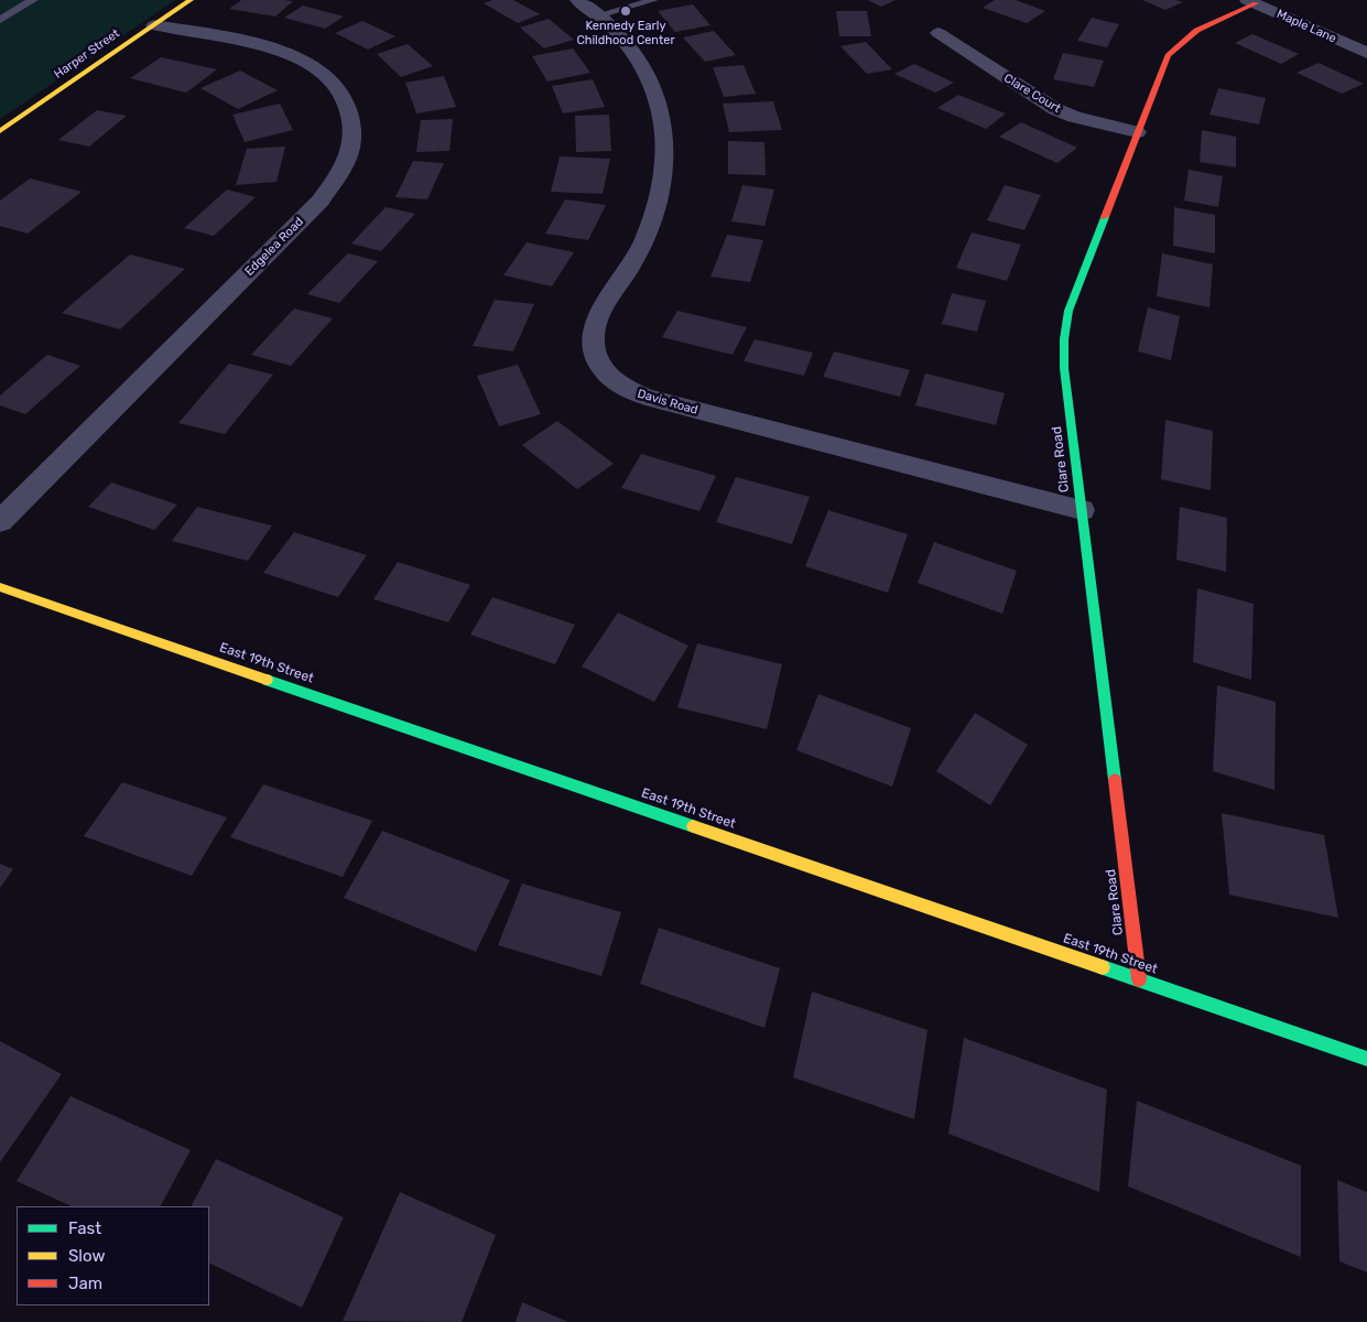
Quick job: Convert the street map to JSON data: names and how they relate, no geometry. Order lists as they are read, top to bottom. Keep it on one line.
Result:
{"streets":{"street":["Maple Lane","Harper Street","Clare Court","Edgelea Road","Davis Road","Clare Road","East 19th Street"]},"crossings":[["Maple Lane","Clare Road"],["Harper Street","Edgelea Road"],["Clare Court","Clare Road"],["Davis Road","Clare Road"],["Clare Road","East 19th Street"]],"places":["Kennedy Early Childhood Center"],"legend":["Fast","Slow","Jam"]}
